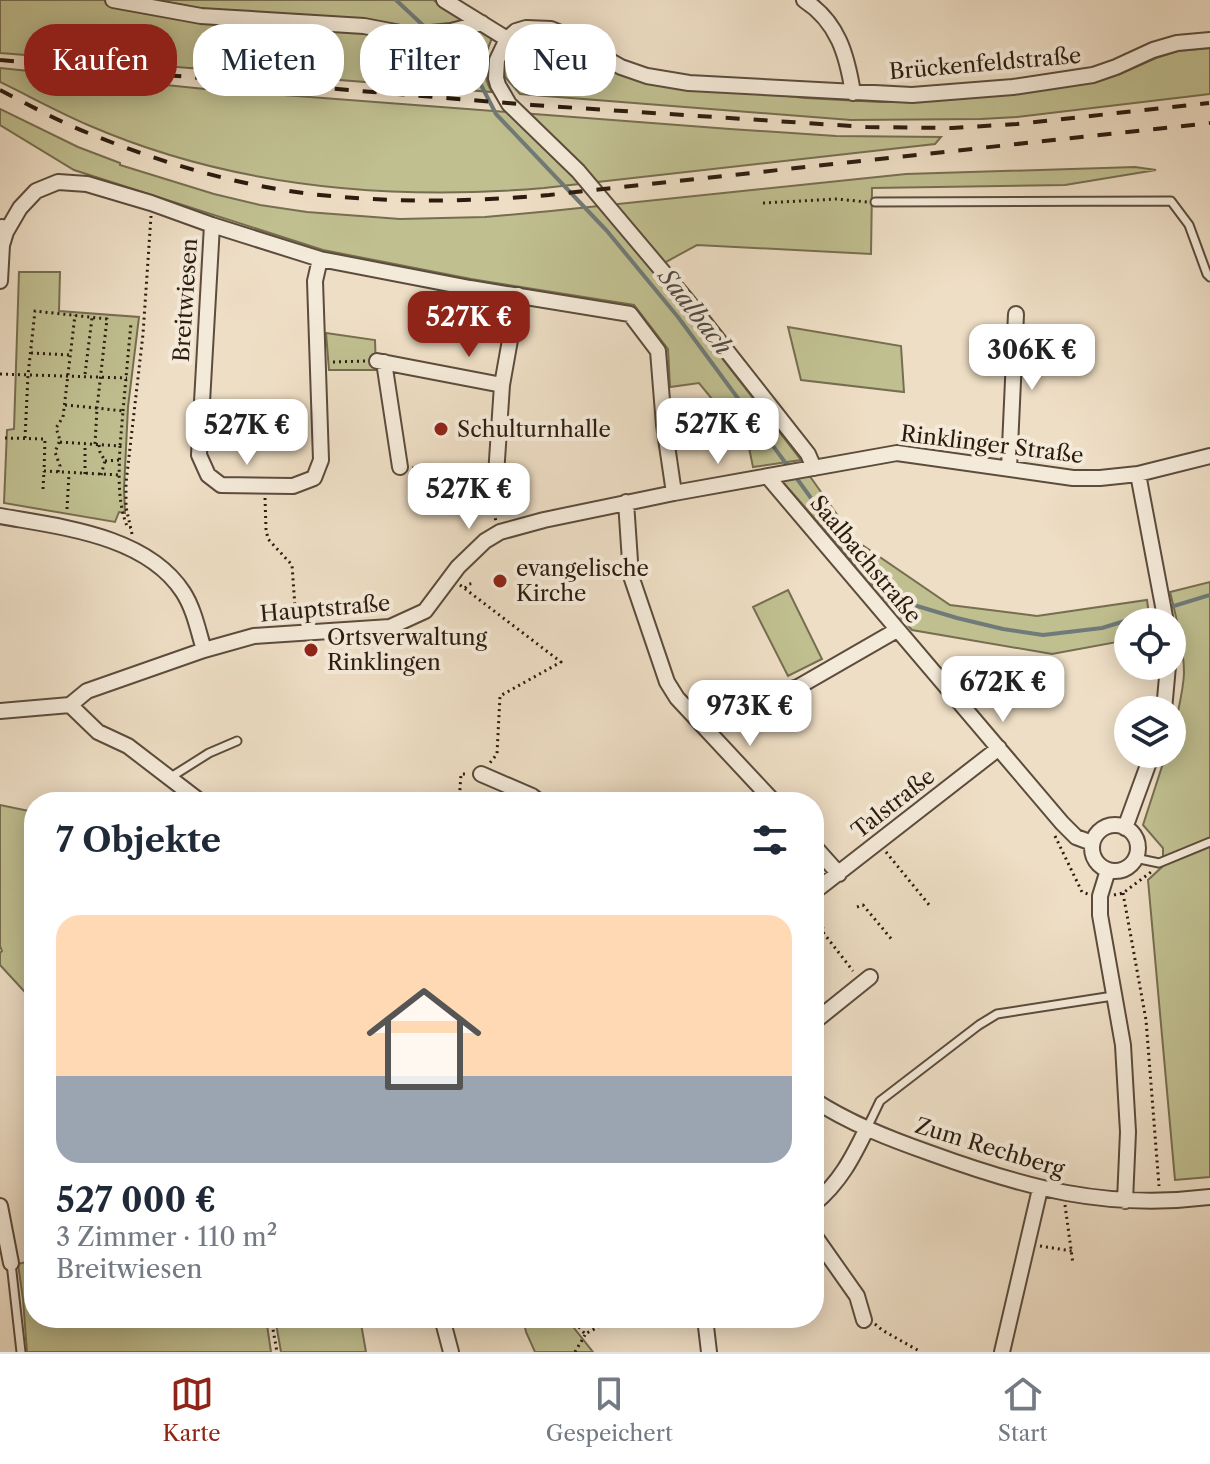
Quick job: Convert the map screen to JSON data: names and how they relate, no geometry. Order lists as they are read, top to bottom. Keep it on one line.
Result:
{"streets":{"street":["Brückenfeldstraße","Breitwiesen","Rinklinger Straße","Saalbachstraße","Hauptstraße","Talstraße","Zum Rechberg"]},"crossings":[["Breitwiesen","Hauptstraße"],["Rinklinger Straße","Saalbachstraße"],["Rinklinger Straße","Hauptstraße"],["Saalbachstraße","Hauptstraße"],["Saalbachstraße","Talstraße"]],"water":["Saalbach"],"places":["Schulturnhalle","evangelische Kirche","Ortsverwaltung Rinklingen"],"page":{"chip":["Kaufen","Mieten","Filter","Neu"],"price":["527K €","306K €","527K €","527K €","527K €","672K €","973K €"],"heading":"7 Objekte","list":[{"name":"527 000 €","note":"3 Zimmer · 110 m² · Breitwiesen"}],"tabs":["Karte","Gespeichert","Start"]}}
